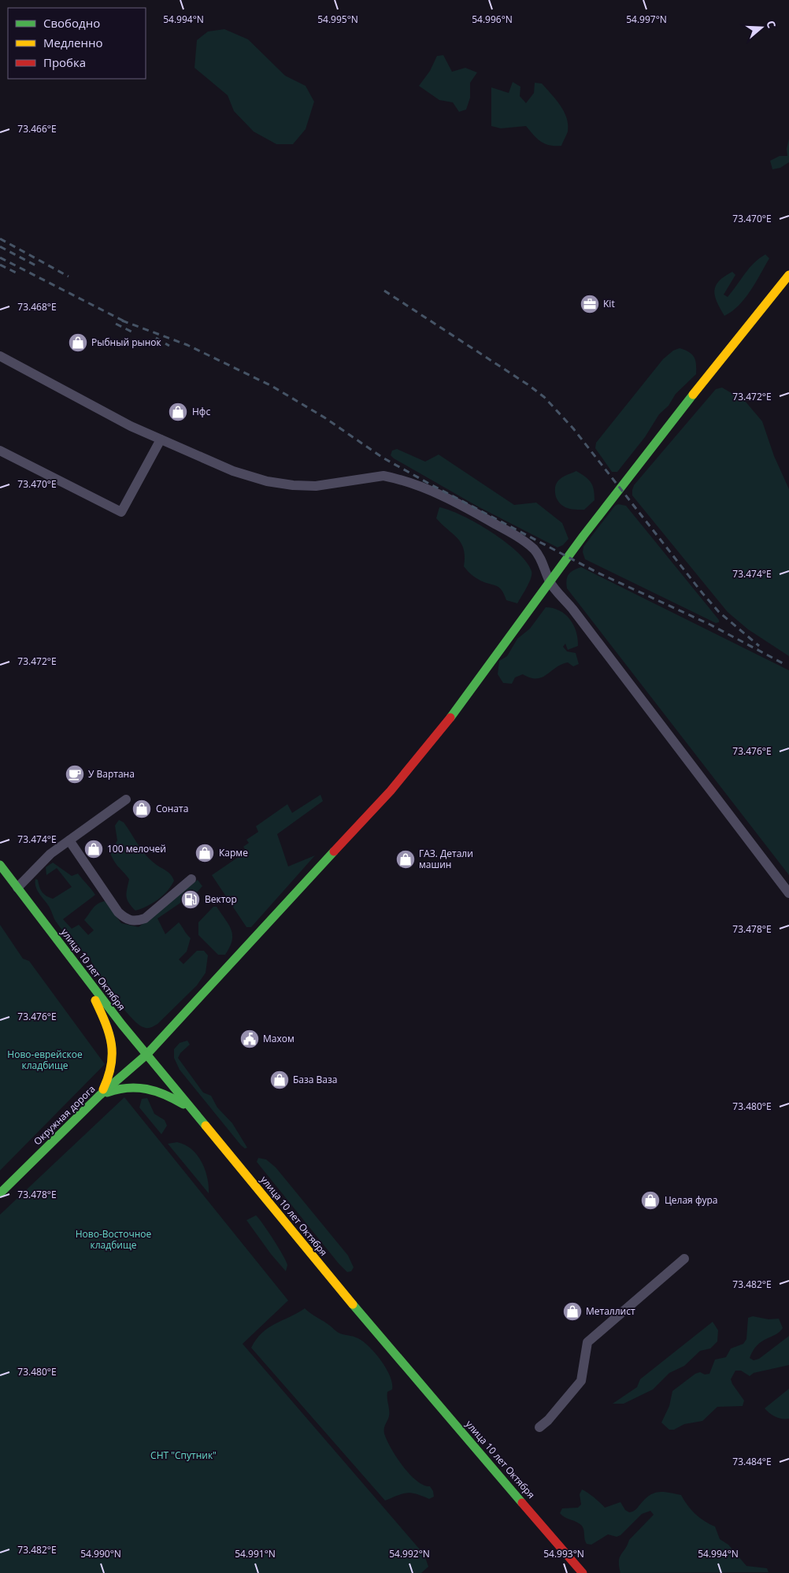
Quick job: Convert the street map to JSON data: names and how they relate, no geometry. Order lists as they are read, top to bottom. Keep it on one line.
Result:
{"streets":{"main road":["улица 10 лет Октября","Окружная дорога"]},"crossings":[["улица 10 лет Октября","Окружная дорога"]],"parks":["Ново-еврейское кладбище","Ново-Восточное кладбище","СНТ \"Спутник\""],"places":{"office":["Kit"],"shop":["Рыбный рынок","Нфс","Соната","100 мелочей","Карме","ГАЗ. Детали машин","База Ваза","Целая фура","Металлист"],"cafe":["У Вартана"],"fuel station":["Вектор"],"public building":["Махом"]},"legend":["Свободно","Медленно","Пробка"],"north":"right","coordinates":["54.995°N","54.996°N","54.997°N","54.994°N","73.466°E","73.470°E","73.468°E","73.472°E","73.474°E","73.476°E","73.478°E","73.480°E","73.482°E","73.484°E","54.990°N","54.991°N","54.992°N","54.993°N"]}
